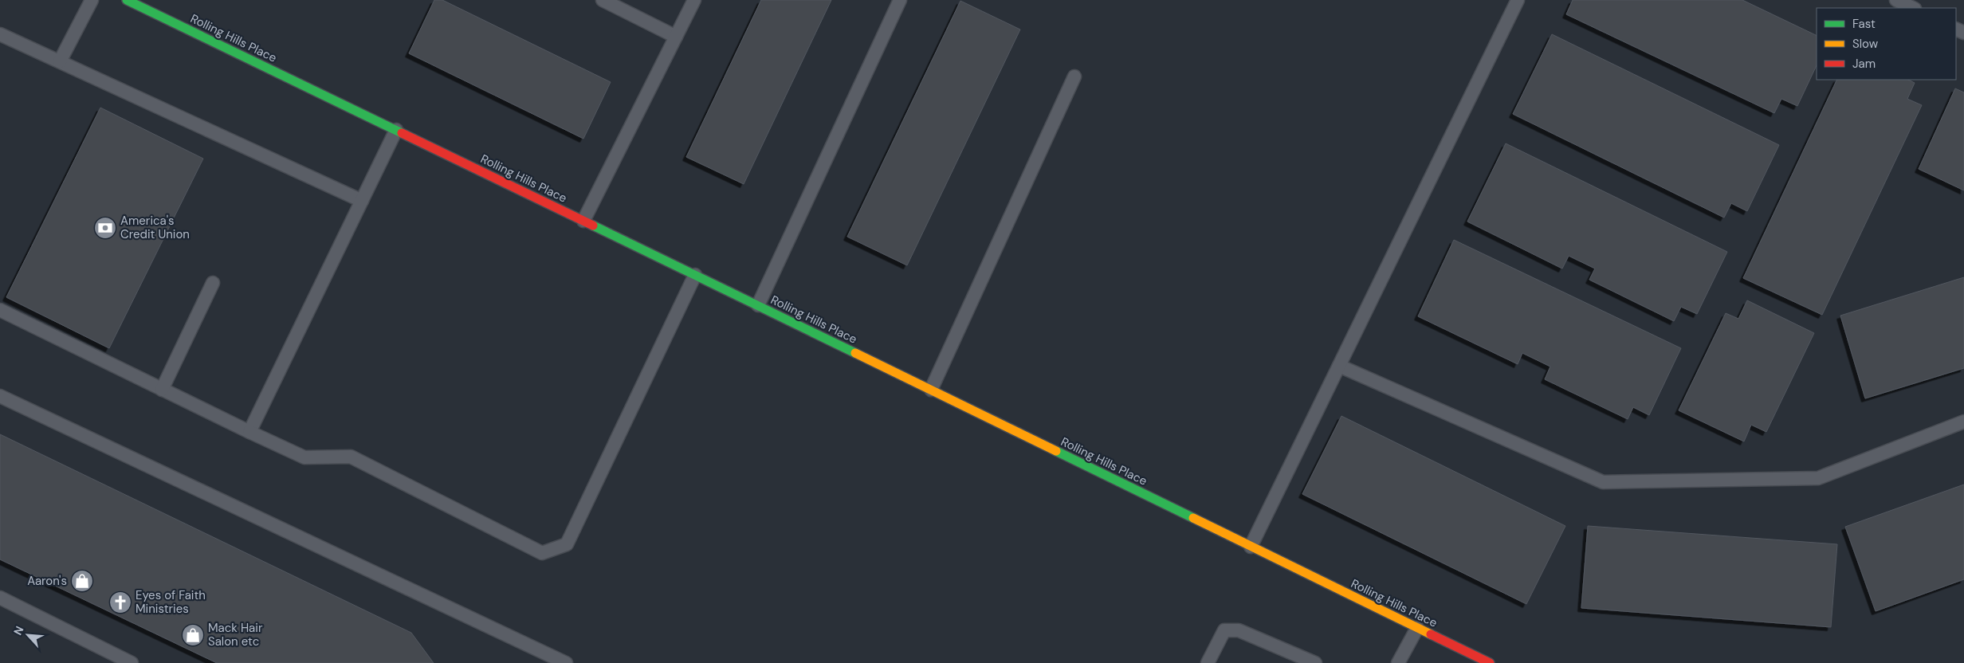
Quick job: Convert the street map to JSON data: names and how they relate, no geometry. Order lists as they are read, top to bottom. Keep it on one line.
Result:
{"streets":{"street":["Rolling Hills Place"]},"places":{"bank":["America's Credit Union"],"shop":["Aaron's","Mack Hair Salon etc"],"church":["Eyes of Faith Ministries"]},"legend":["Fast","Slow","Jam"],"north":"top left"}
